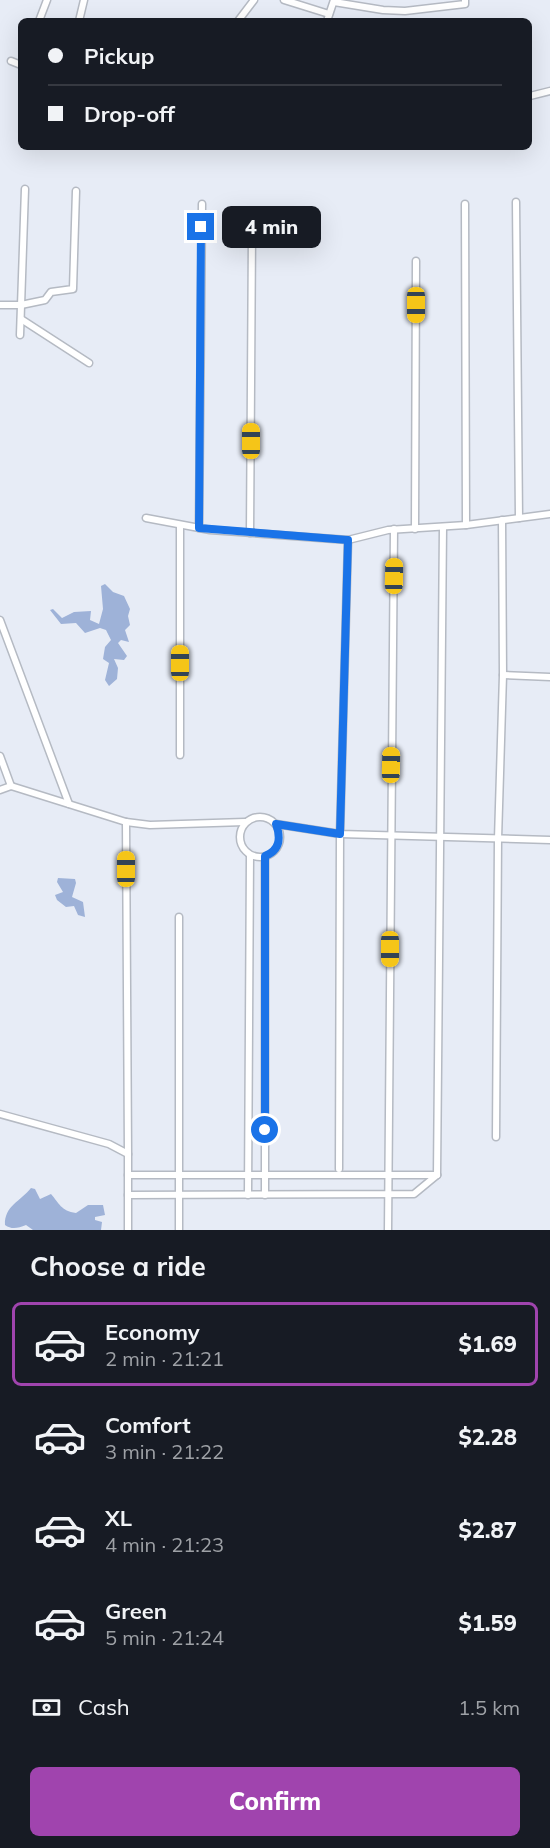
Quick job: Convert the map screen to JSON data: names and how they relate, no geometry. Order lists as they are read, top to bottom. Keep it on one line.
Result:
{"page":{"banner":["Pickup","Drop-off"],"bubble":"4 min","heading":"Choose a ride","list":[{"name":"Economy","note":"2 min · 21:21","value":"$1.69"},{"name":"Comfort","note":"3 min · 21:22","value":"$2.28"},{"name":"XL","note":"4 min · 21:23","value":"$2.87"},{"name":"Green","note":"5 min · 21:24","value":"$1.59"}],"pay":["Cash","1.5 km"],"buttons":"Confirm"}}
